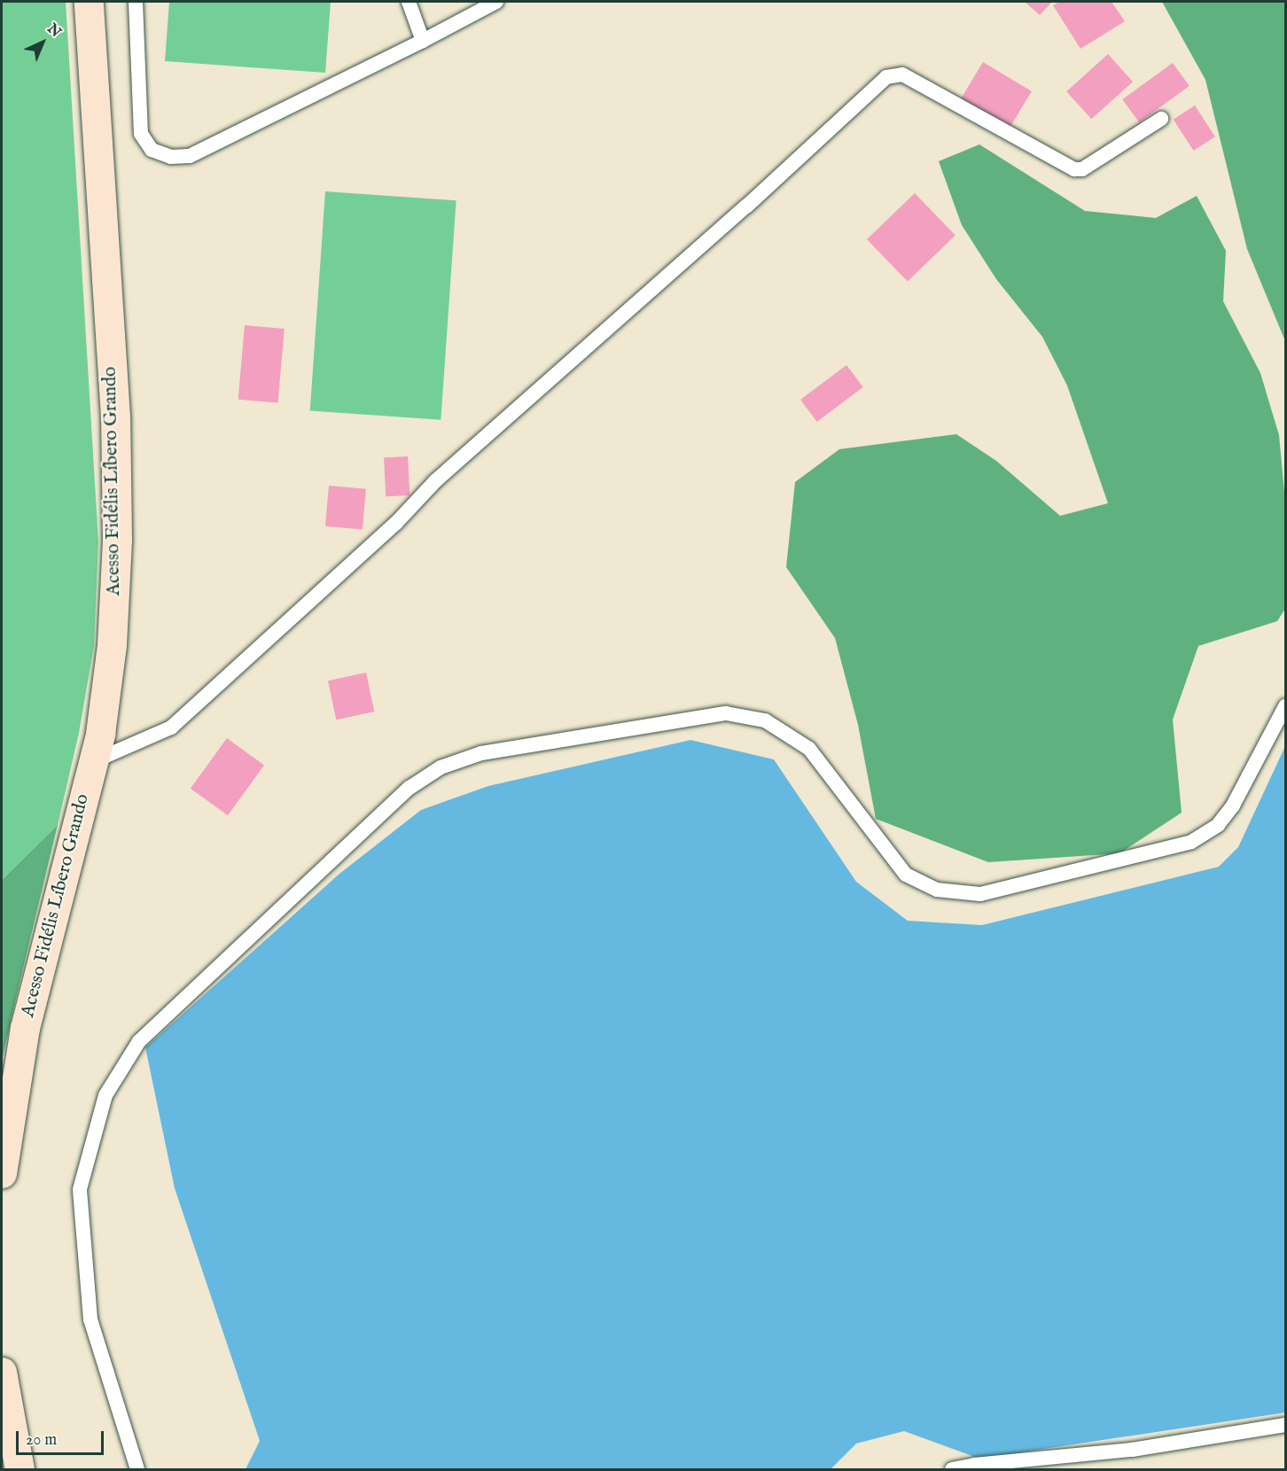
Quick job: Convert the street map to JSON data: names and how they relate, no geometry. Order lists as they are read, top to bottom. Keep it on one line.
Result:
{"streets":{"street":["Acesso Fidélis Líbero Grando"]},"scale_bar":"20 m","north":"top right"}
